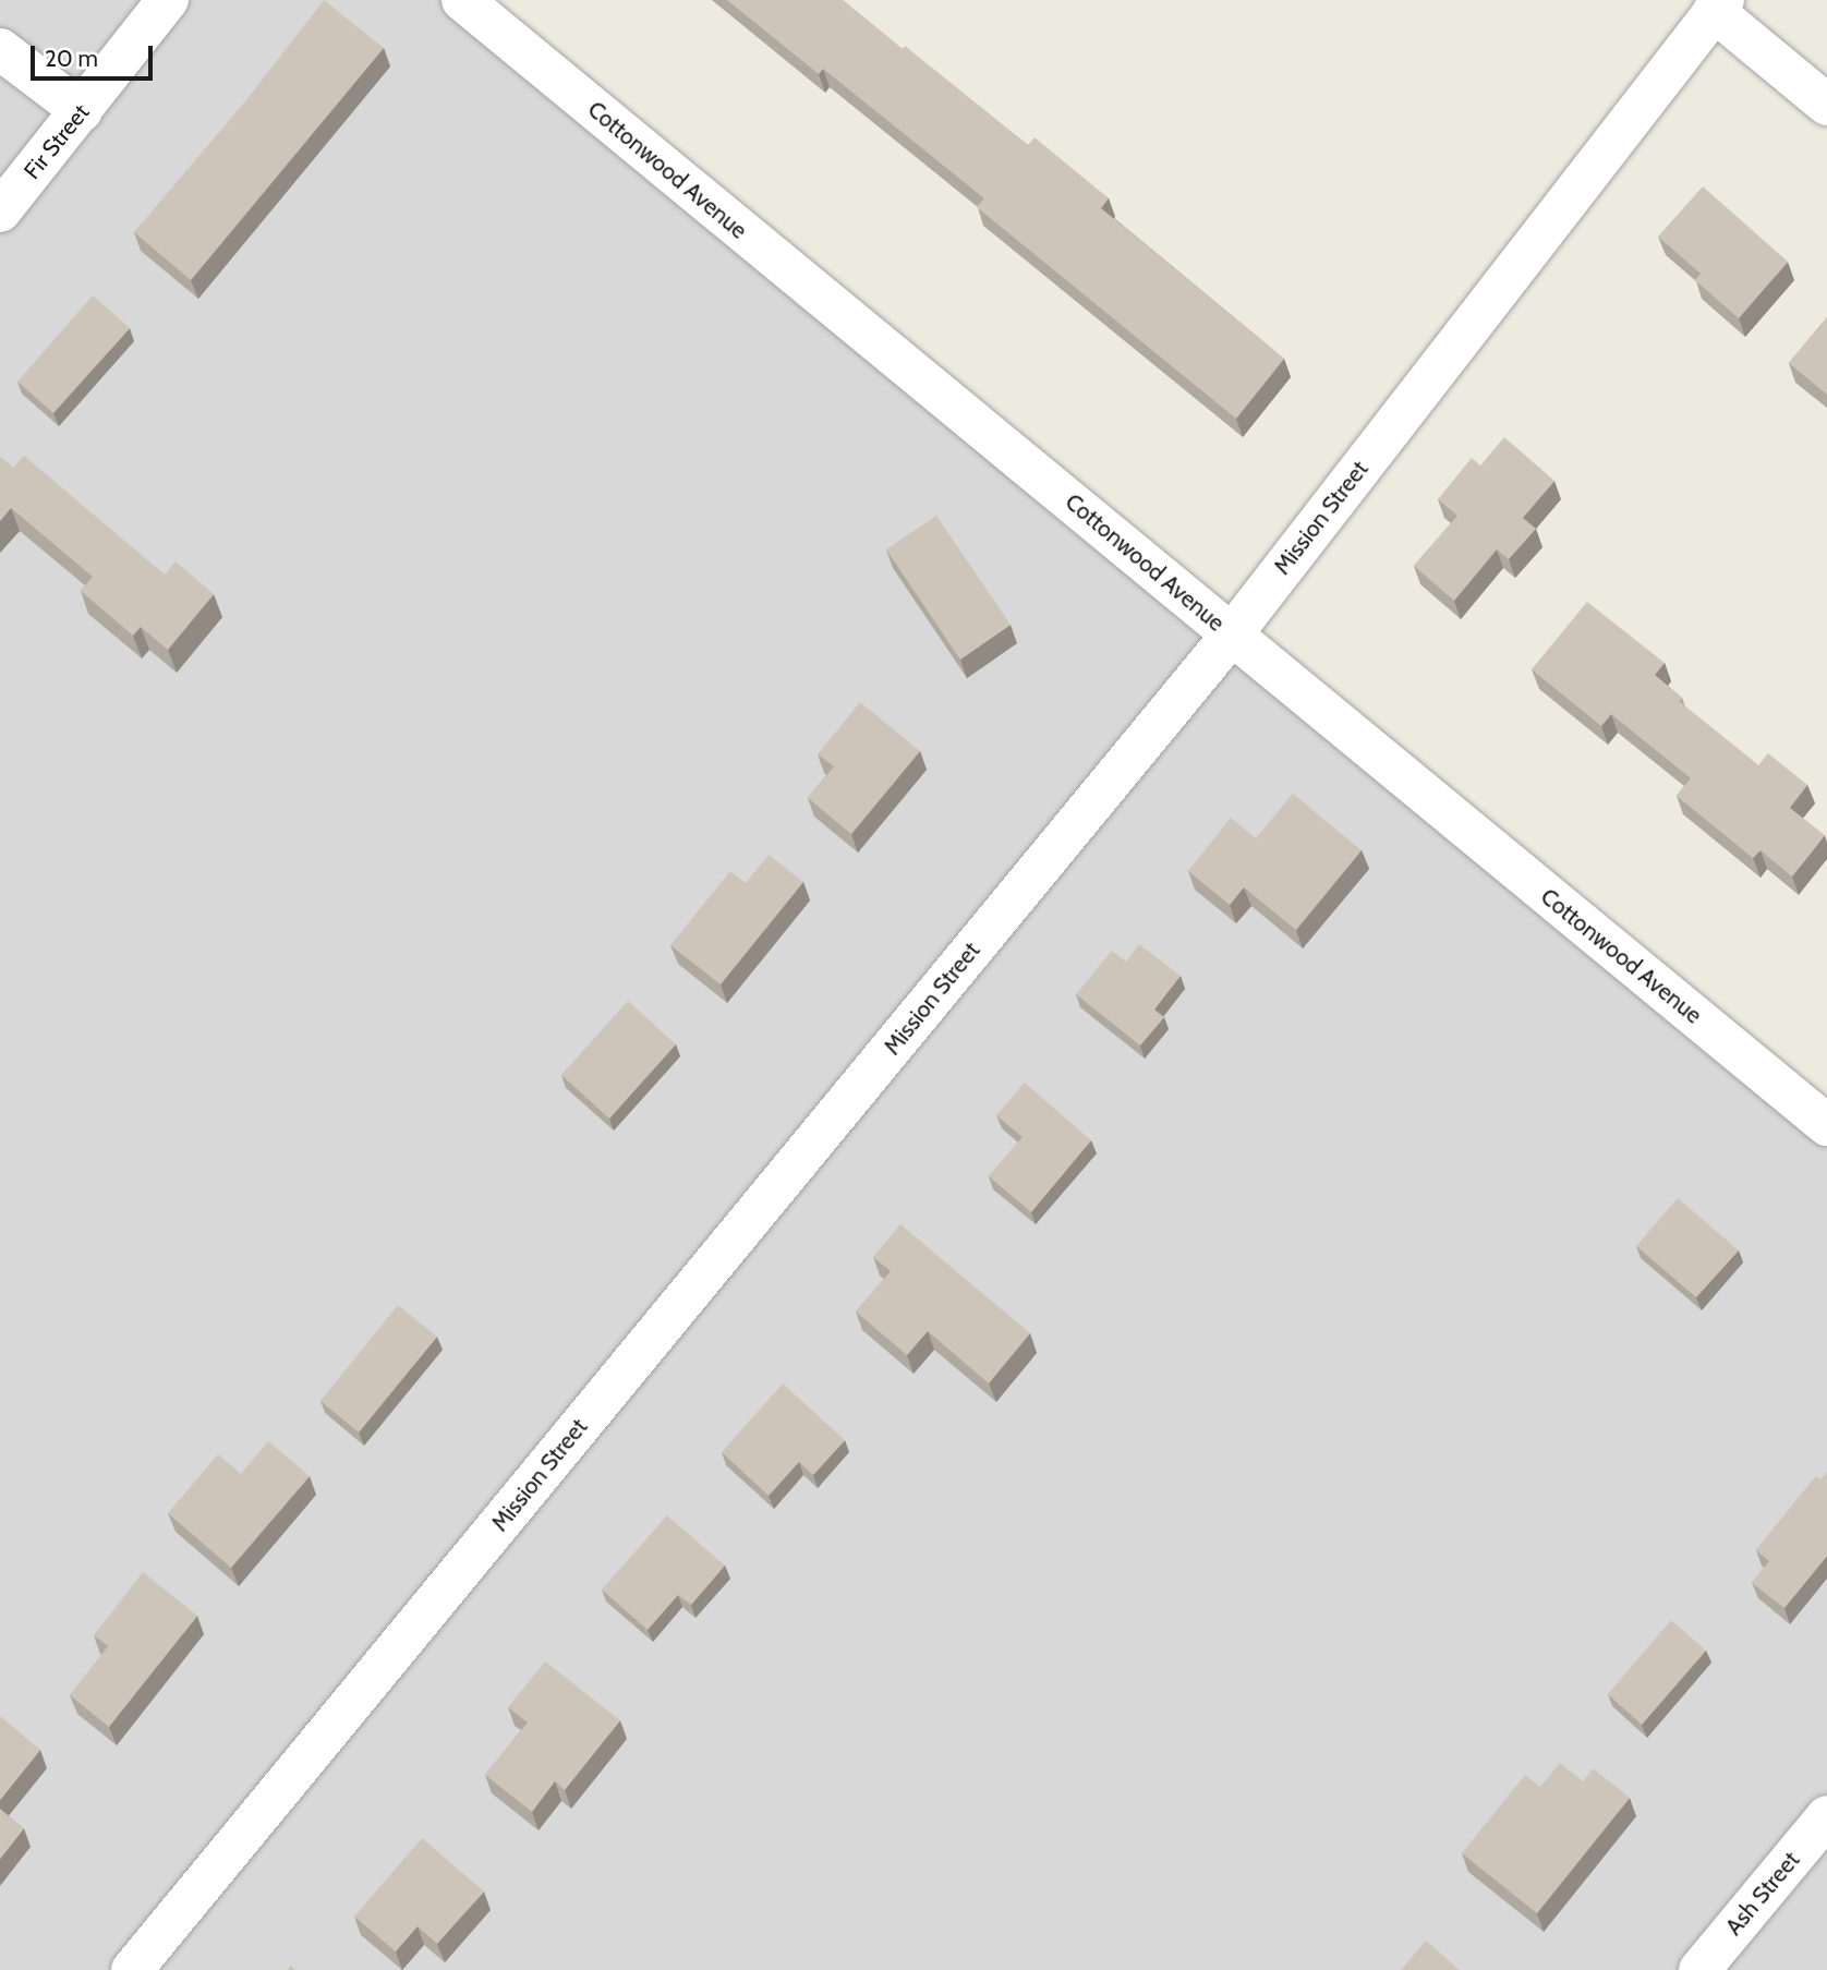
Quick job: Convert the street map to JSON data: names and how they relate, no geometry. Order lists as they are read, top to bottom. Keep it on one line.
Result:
{"streets":{"street":["Fir Street","Cottonwood Avenue","Mission Street","Ash Street"]},"crossings":[["Cottonwood Avenue","Mission Street"]],"scale_bar":"20 m"}
